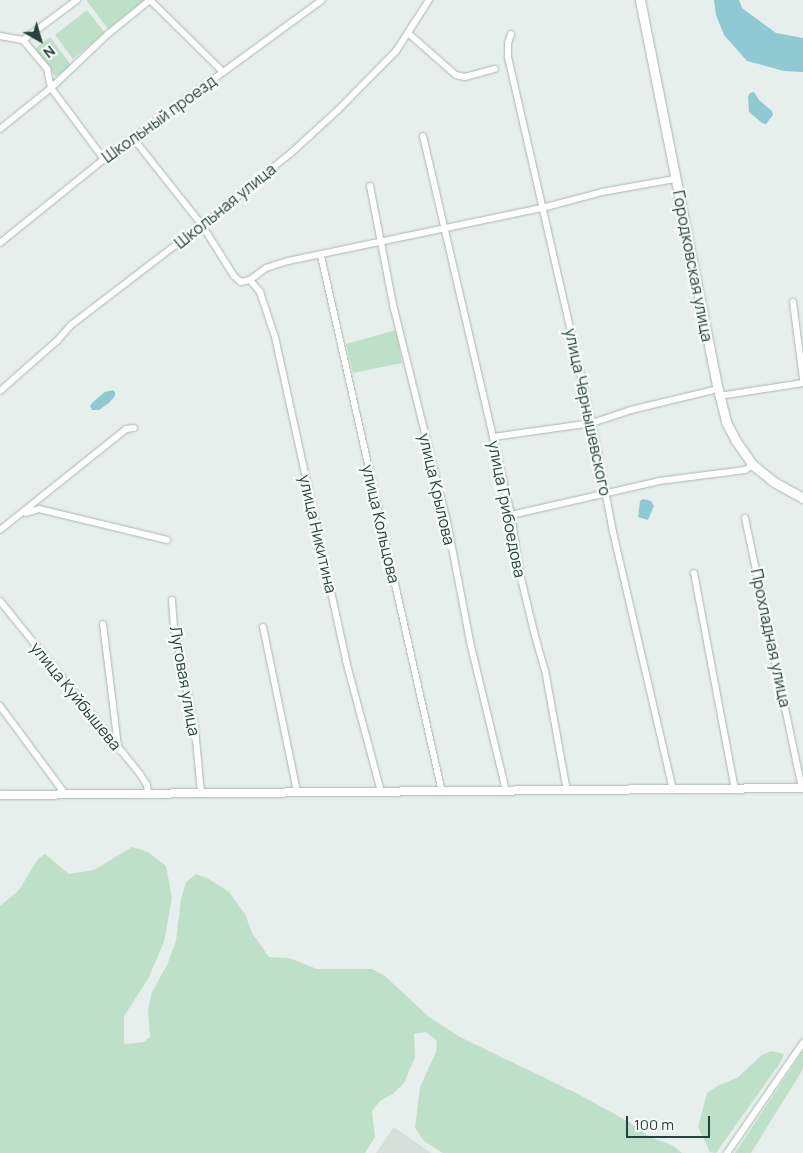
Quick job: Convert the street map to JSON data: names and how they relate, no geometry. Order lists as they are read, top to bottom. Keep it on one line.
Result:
{"streets":{"main road":["Городковская улица"],"street":["Школьный проезд","Школьная улица","улица Чернышевского","улица Крылова","улица Грибоедова","улица Кольцова","улица Никитина","Прохладная улица","Луговая улица","улица Куйбышева"]},"scale_bar":"100 m","north":"bottom right"}
